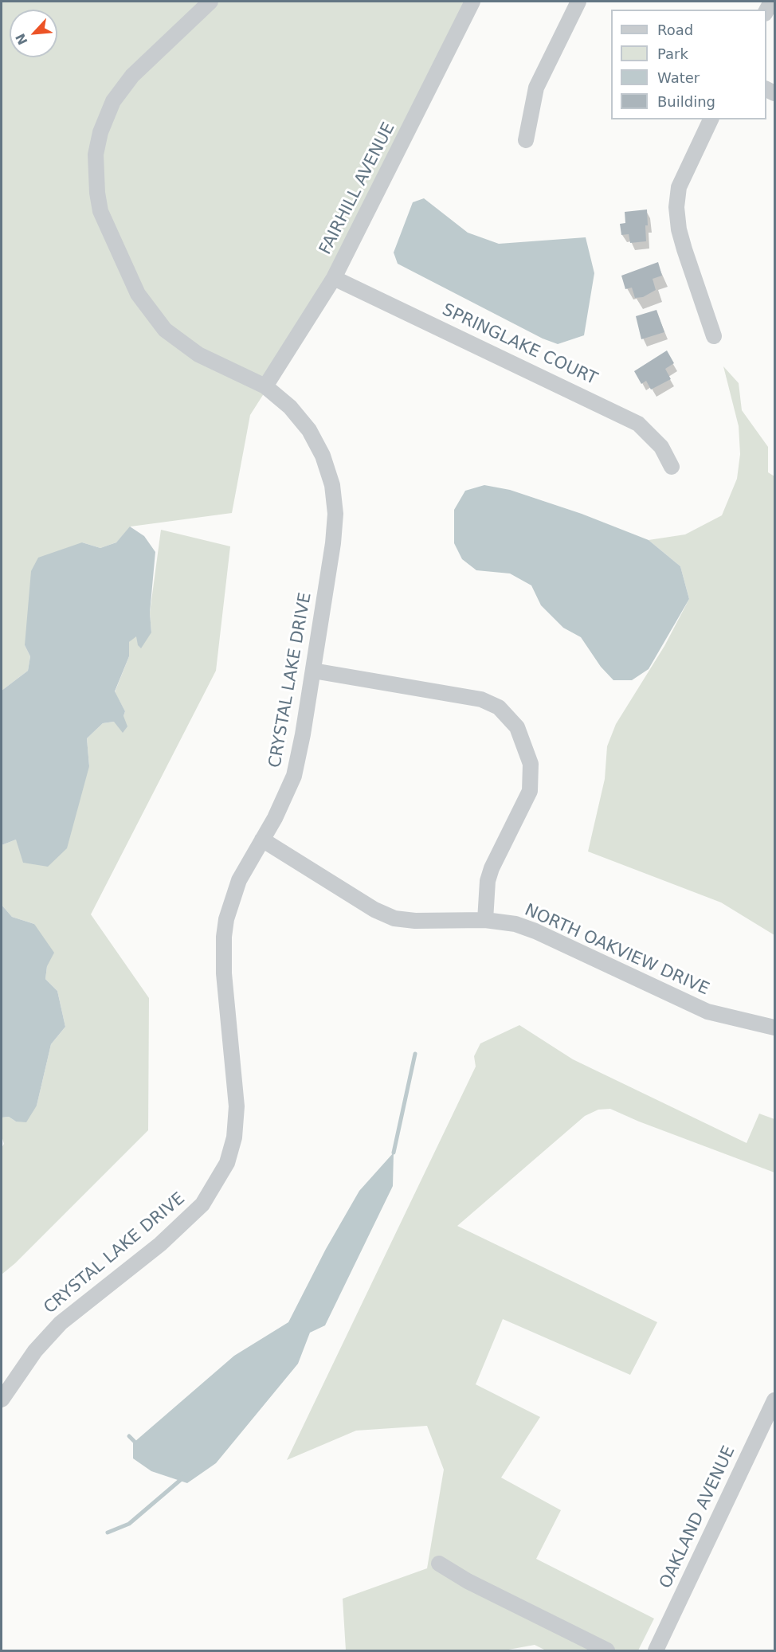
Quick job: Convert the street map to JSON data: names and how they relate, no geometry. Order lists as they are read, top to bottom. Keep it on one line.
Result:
{"streets":{"street":["FAIRHILL AVENUE","SPRINGLAKE COURT","CRYSTAL LAKE DRIVE","NORTH OAKVIEW DRIVE","OAKLAND AVENUE"]},"crossings":[["FAIRHILL AVENUE","SPRINGLAKE COURT"],["FAIRHILL AVENUE","CRYSTAL LAKE DRIVE"],["CRYSTAL LAKE DRIVE","NORTH OAKVIEW DRIVE"]],"legend":["Road","Park","Water","Building"],"north":"bottom left"}
